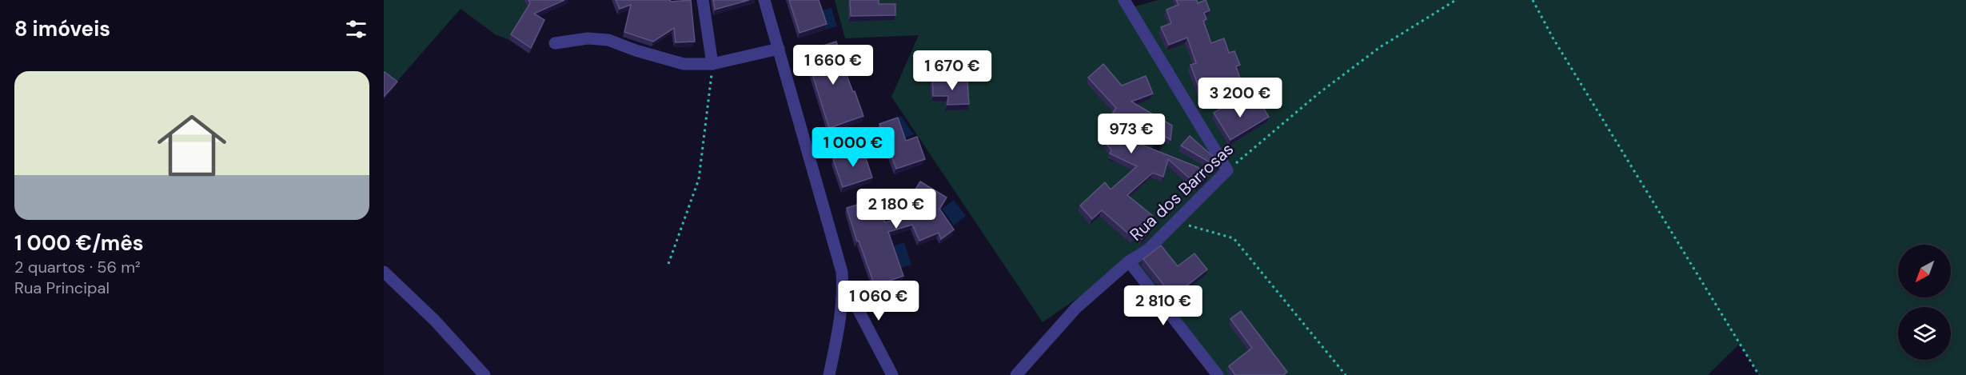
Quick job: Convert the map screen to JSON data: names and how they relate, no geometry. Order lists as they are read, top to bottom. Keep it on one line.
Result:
{"streets":{"street":["Rua dos Barrosas"]},"north":"bottom left","page":{"heading":"8 imóveis","price":["1 660 €","1 670 €","3 200 €","973 €","1 000 €","2 180 €","1 060 €","2 810 €"],"list":[{"name":"1 000 €/mês","note":"2 quartos · 56 m² · Rua Principal"}]}}
